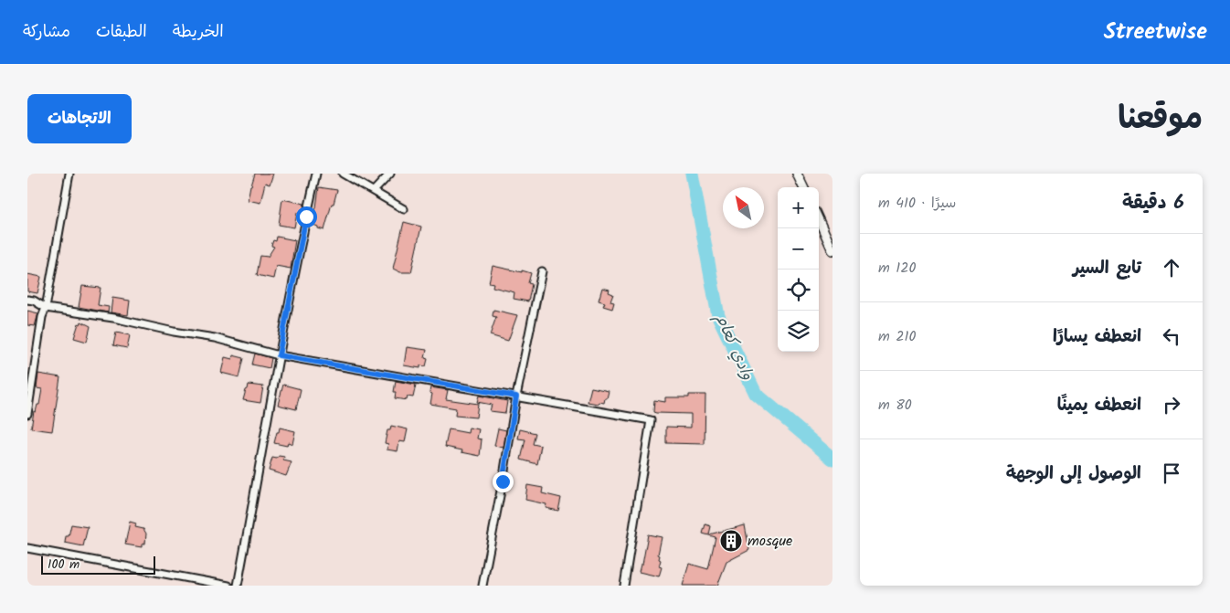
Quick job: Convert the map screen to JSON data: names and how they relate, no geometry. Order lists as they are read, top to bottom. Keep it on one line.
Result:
{"water":["وادي كعام"],"places":{"building":["mosque"]},"scale_bar":"100 m","north":"top left","page":{"header":"Streetwise","nav":["الخريطة","الطبقات","مشاركة"],"title":"موقعنا","buttons":"الاتجاهات","heading":["6 دقيقة","سيرًا · 410 m"],"map_buttons":["+","−"],"list":[["تابع السير","120 m"],["انعطف يسارًا","210 m"],["انعطف يمينًا","80 m"],"الوصول إلى الوجهة"],"scale":"100 m"}}
